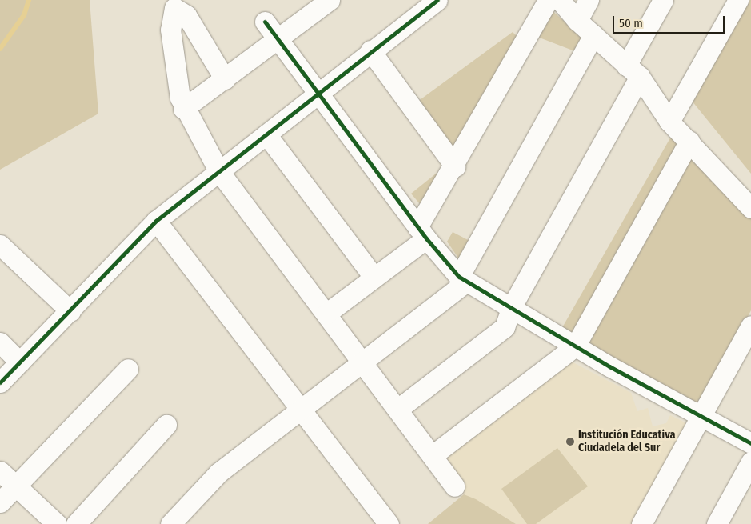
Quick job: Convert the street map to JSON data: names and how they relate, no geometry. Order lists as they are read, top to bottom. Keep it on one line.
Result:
{"places":["Institución Educativa Ciudadela del Sur"],"scale_bar":"50 m"}
